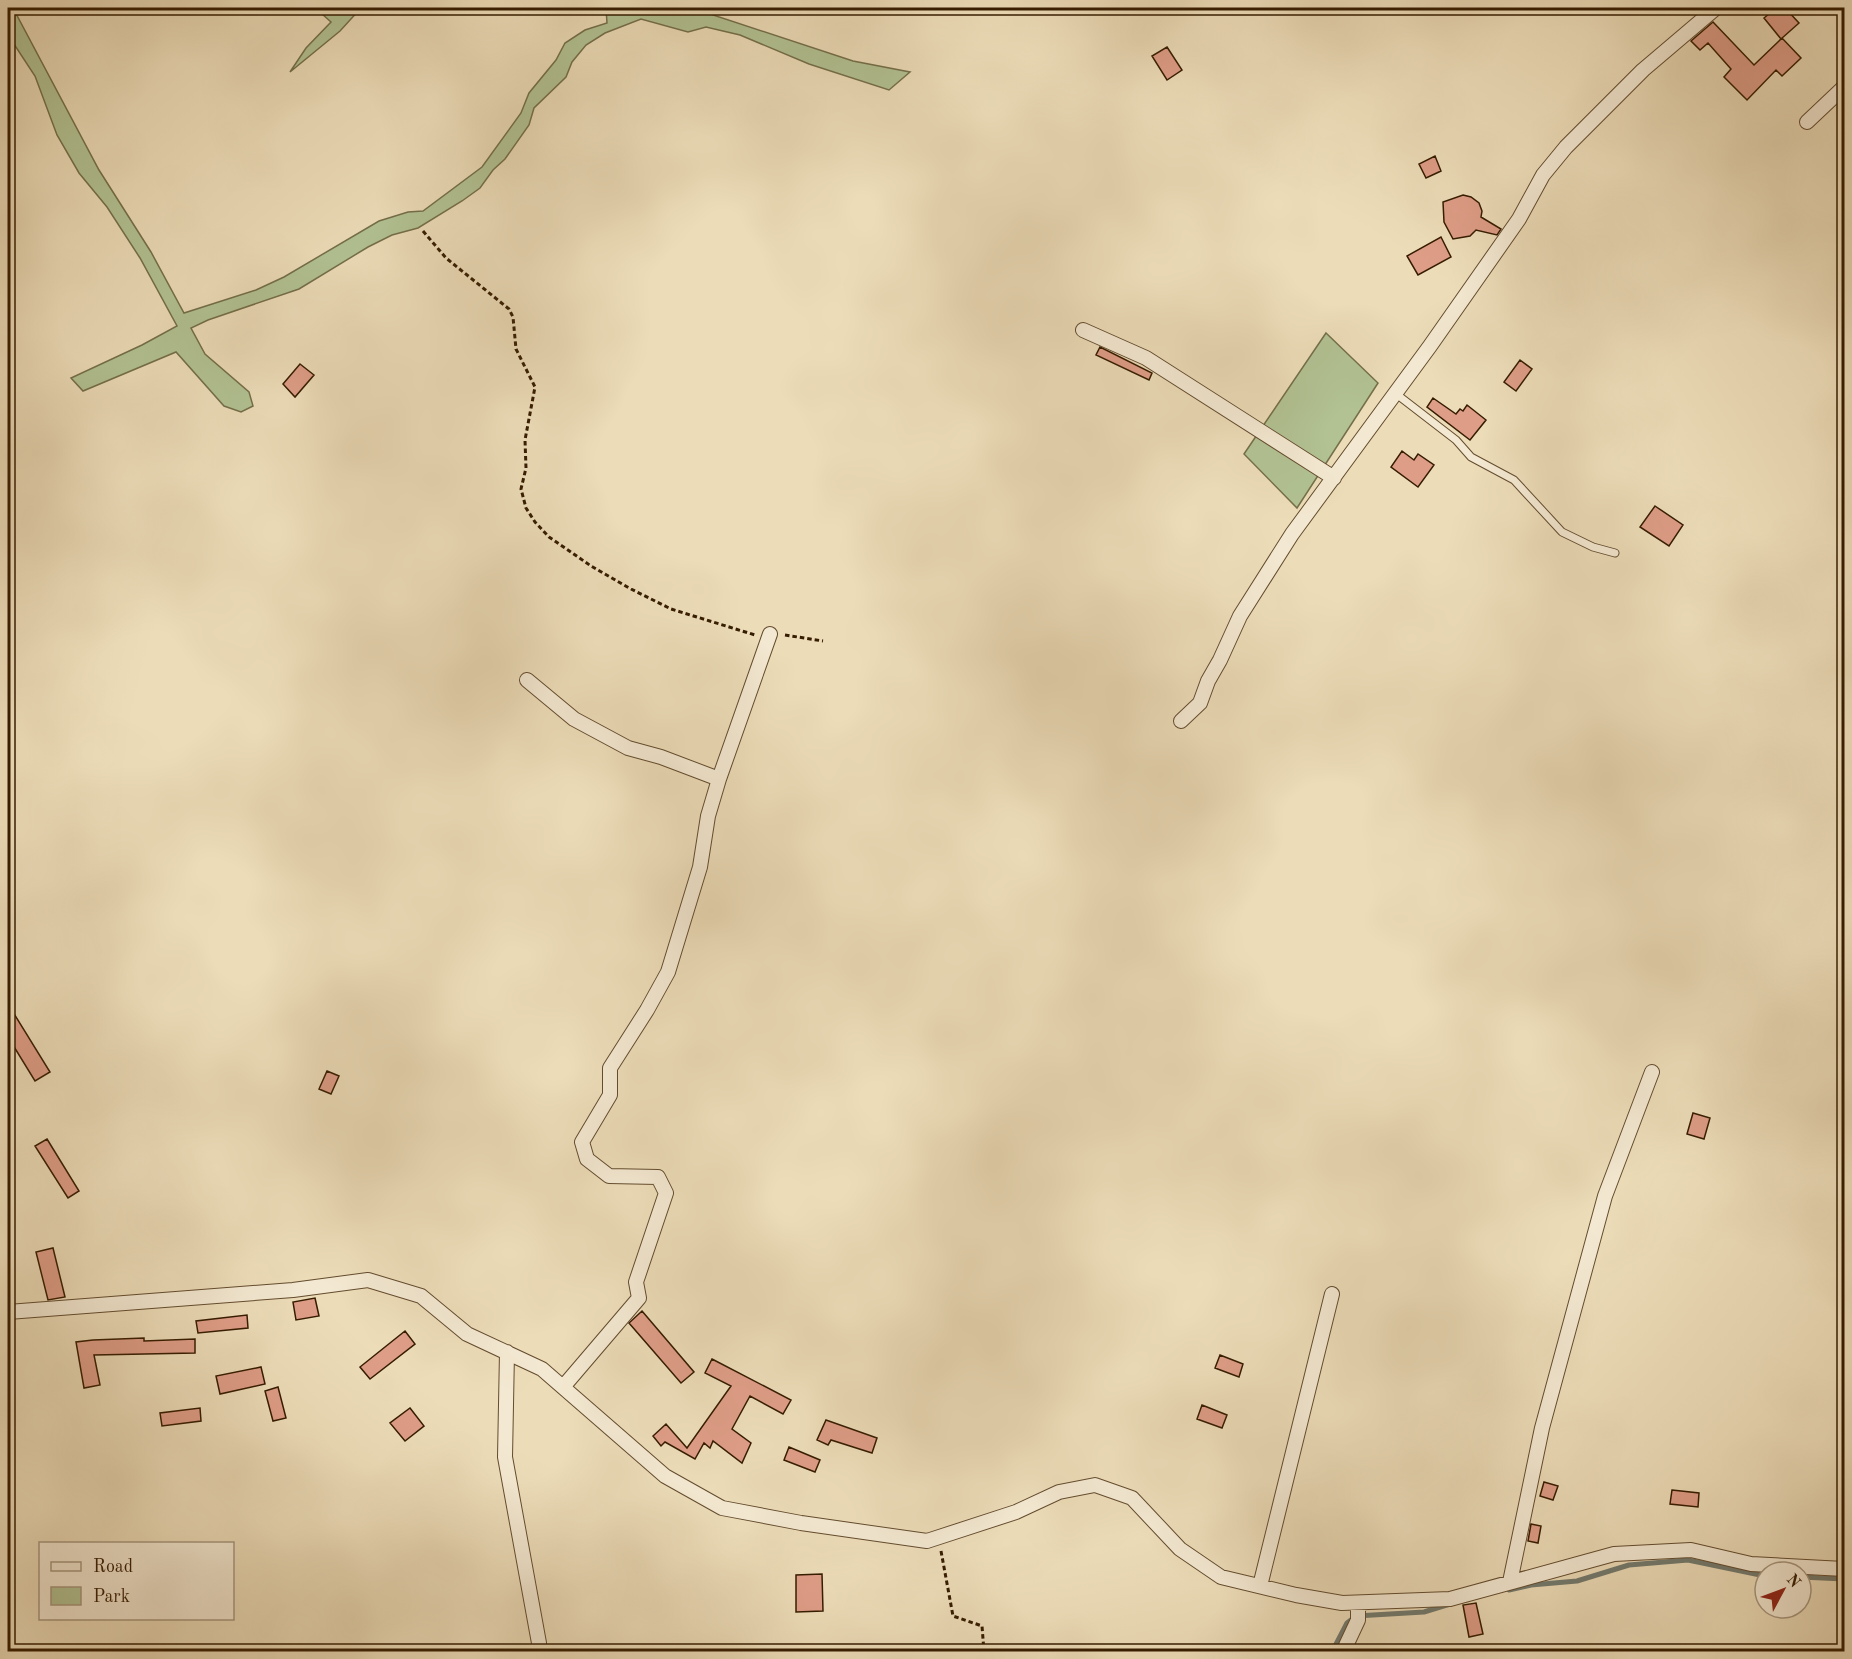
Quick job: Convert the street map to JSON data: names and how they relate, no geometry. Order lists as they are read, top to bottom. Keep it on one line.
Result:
{"legend":["Road","Park"],"north":"top right"}
